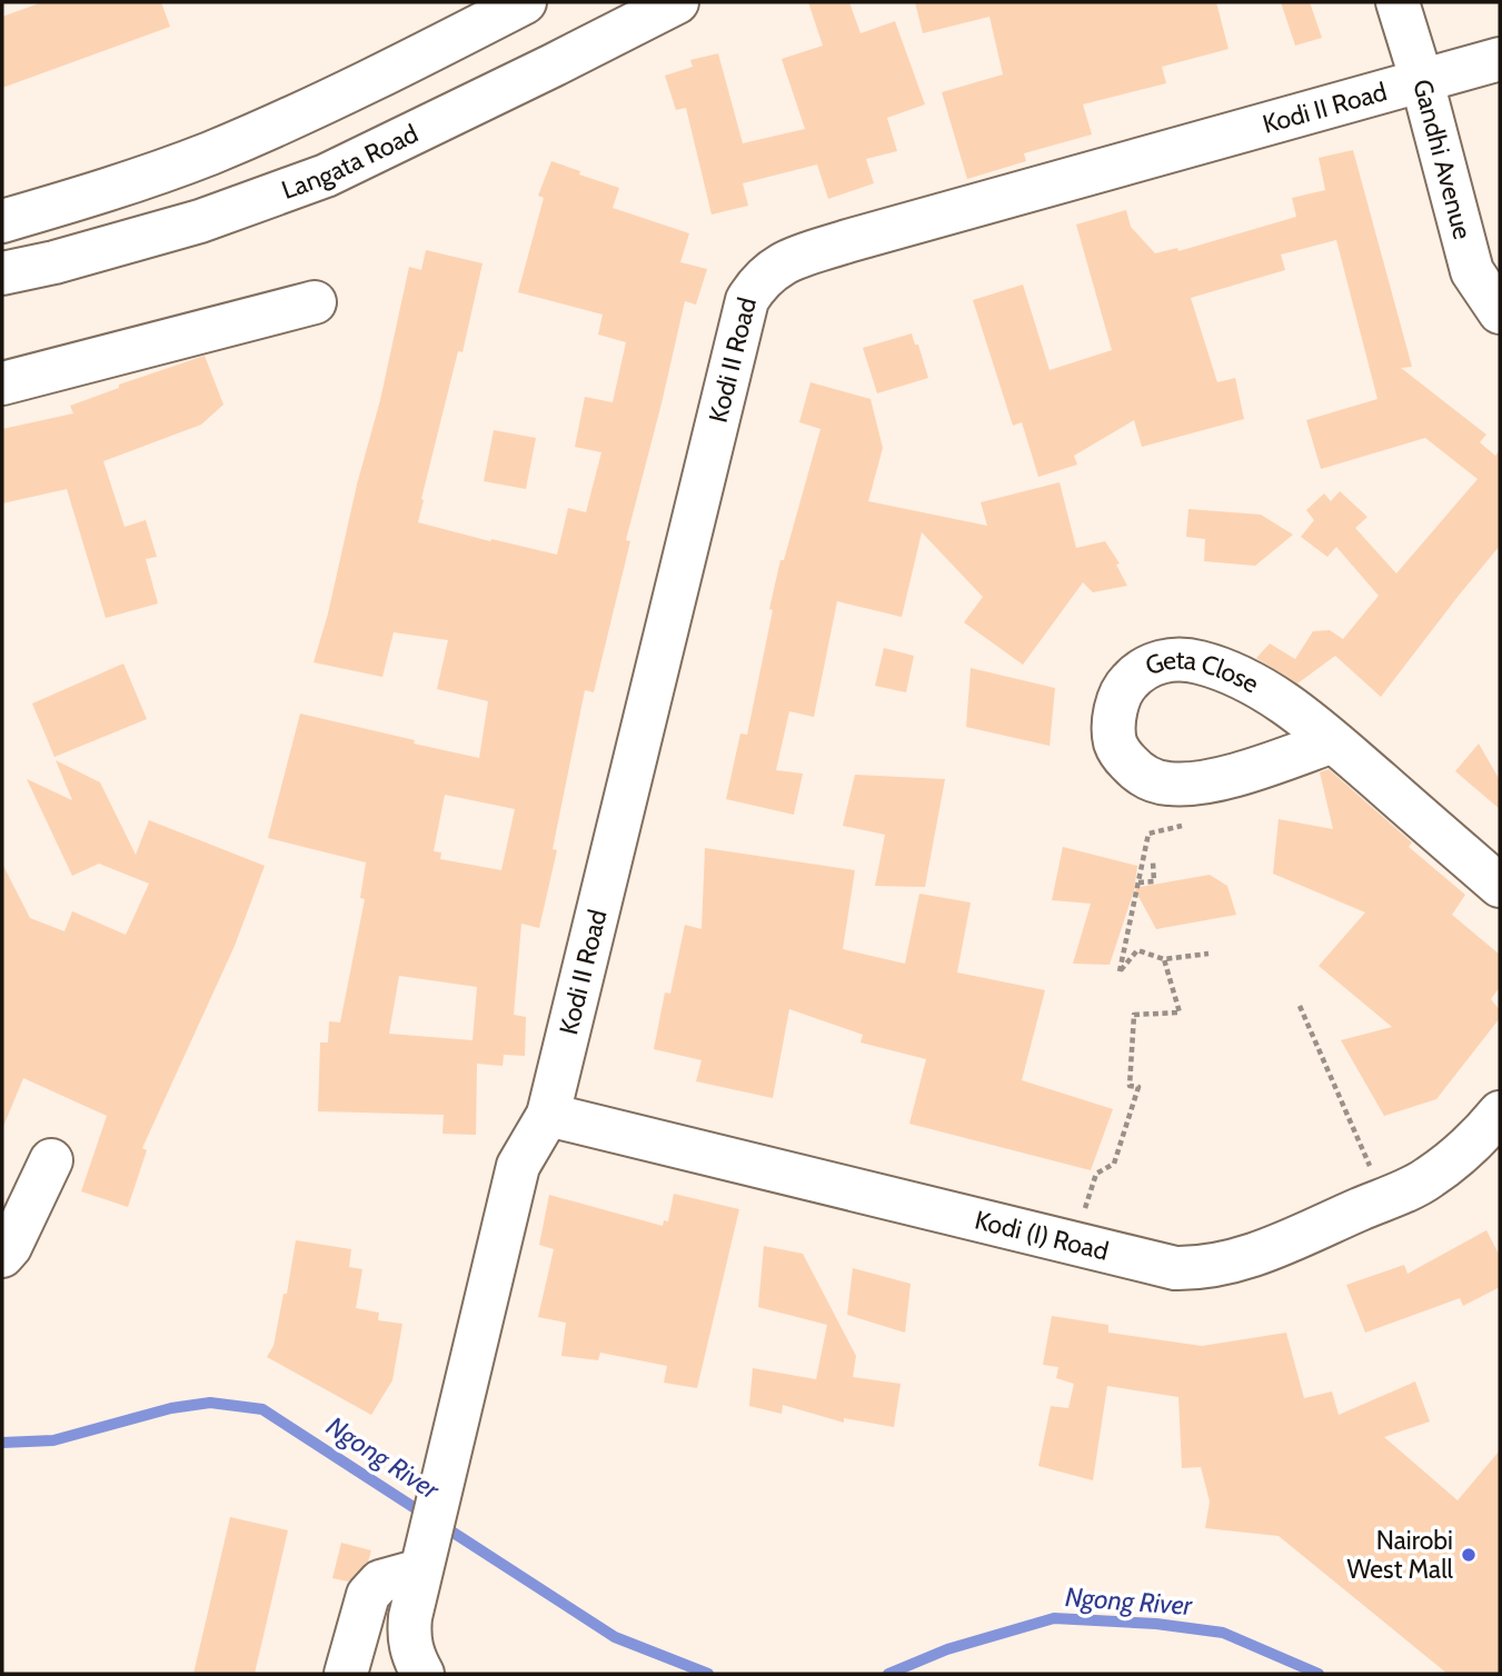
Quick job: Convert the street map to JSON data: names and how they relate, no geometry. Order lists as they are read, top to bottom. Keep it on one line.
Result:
{"streets":{"street":["Kodi II Road","Gandhi Avenue","Langata Road","Geta Close","Kodi (I) Road"]},"crossings":[["Kodi II Road","Gandhi Avenue"],["Kodi II Road","Kodi (I) Road"]],"water":["Ngong River"],"places":["Nairobi West Mall"]}
